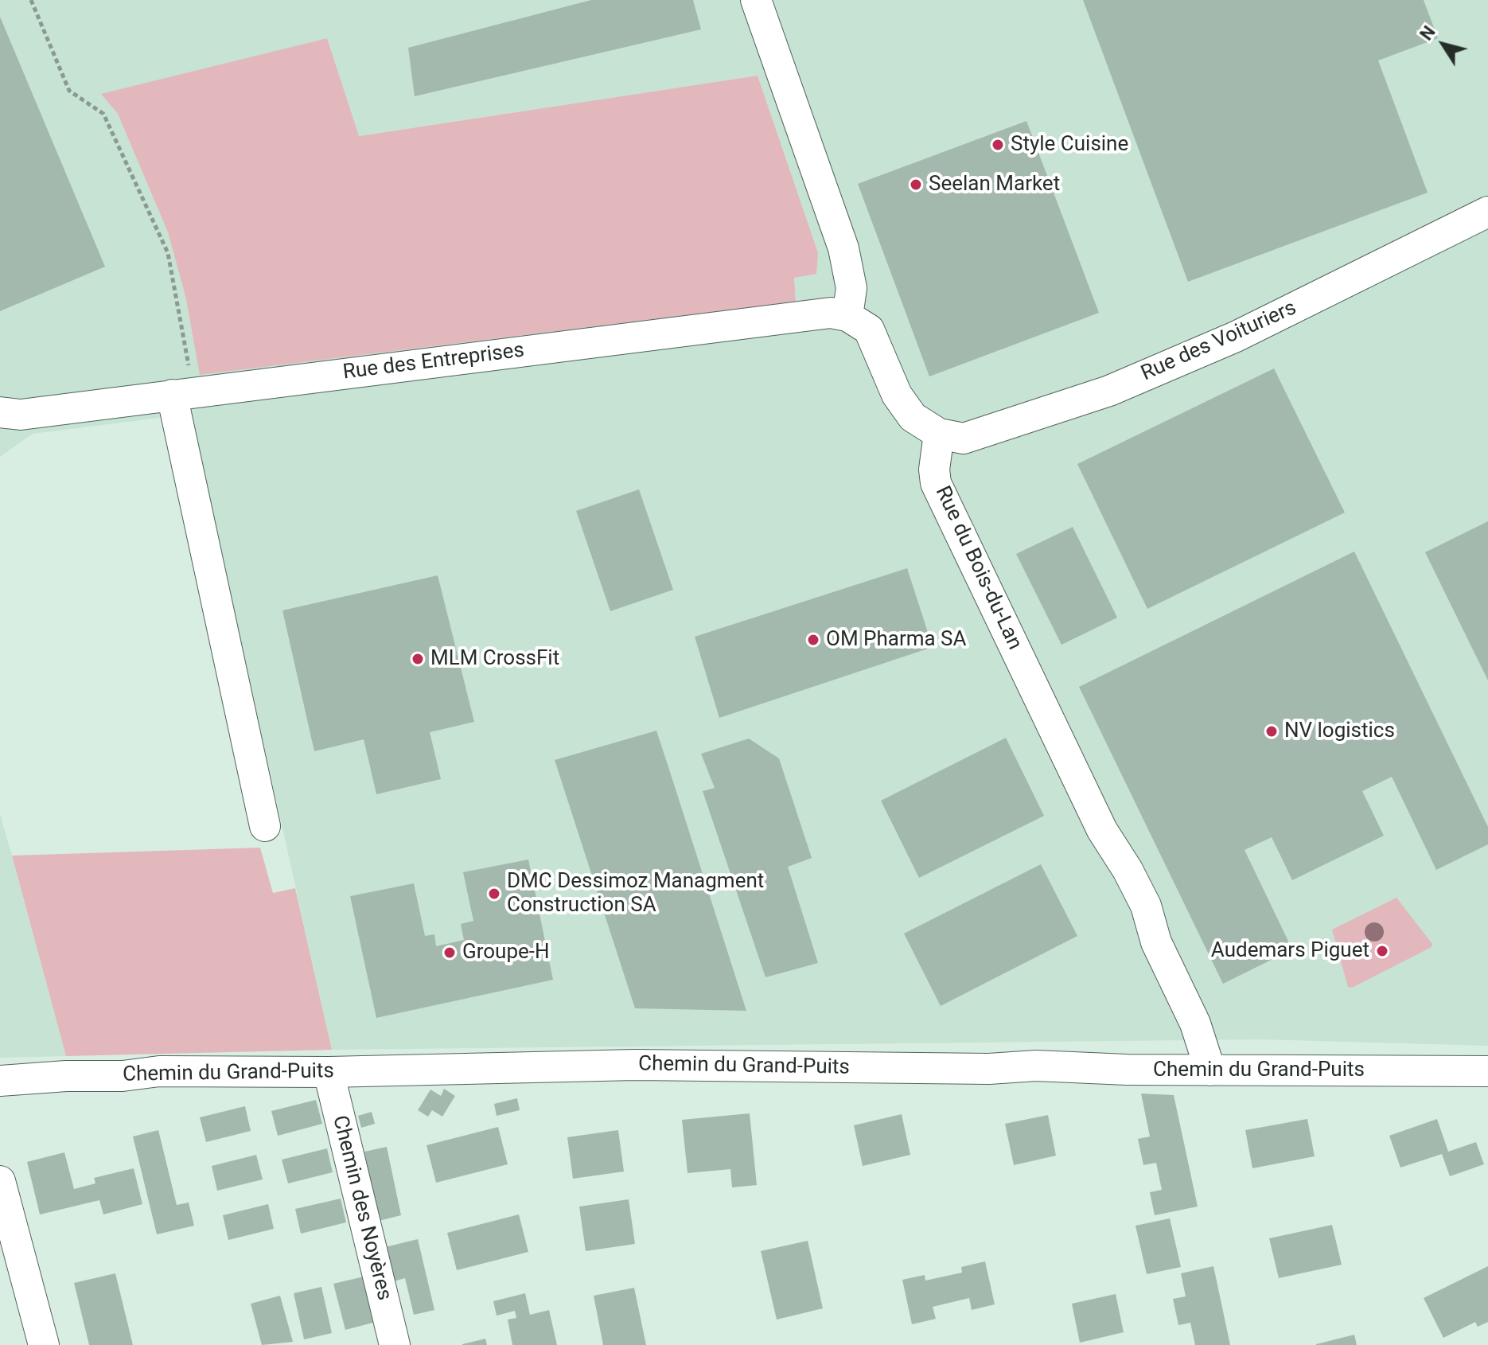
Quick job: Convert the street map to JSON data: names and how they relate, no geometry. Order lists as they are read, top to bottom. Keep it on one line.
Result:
{"streets":{"street":["Rue des Voituriers","Rue des Entreprises","Rue du Bois-du-Lan","Chemin du Grand-Puits","Chemin des Noyères"]},"crossings":[["Rue des Voituriers","Rue du Bois-du-Lan"],["Rue du Bois-du-Lan","Chemin du Grand-Puits"],["Chemin du Grand-Puits","Chemin des Noyères"]],"places":["Style Cuisine","Seelan Market","OM Pharma SA","MLM CrossFit","NV logistics","DMC Dessimoz Managment Construction SA","Audemars Piguet","Groupe-H"],"north":"top left"}
